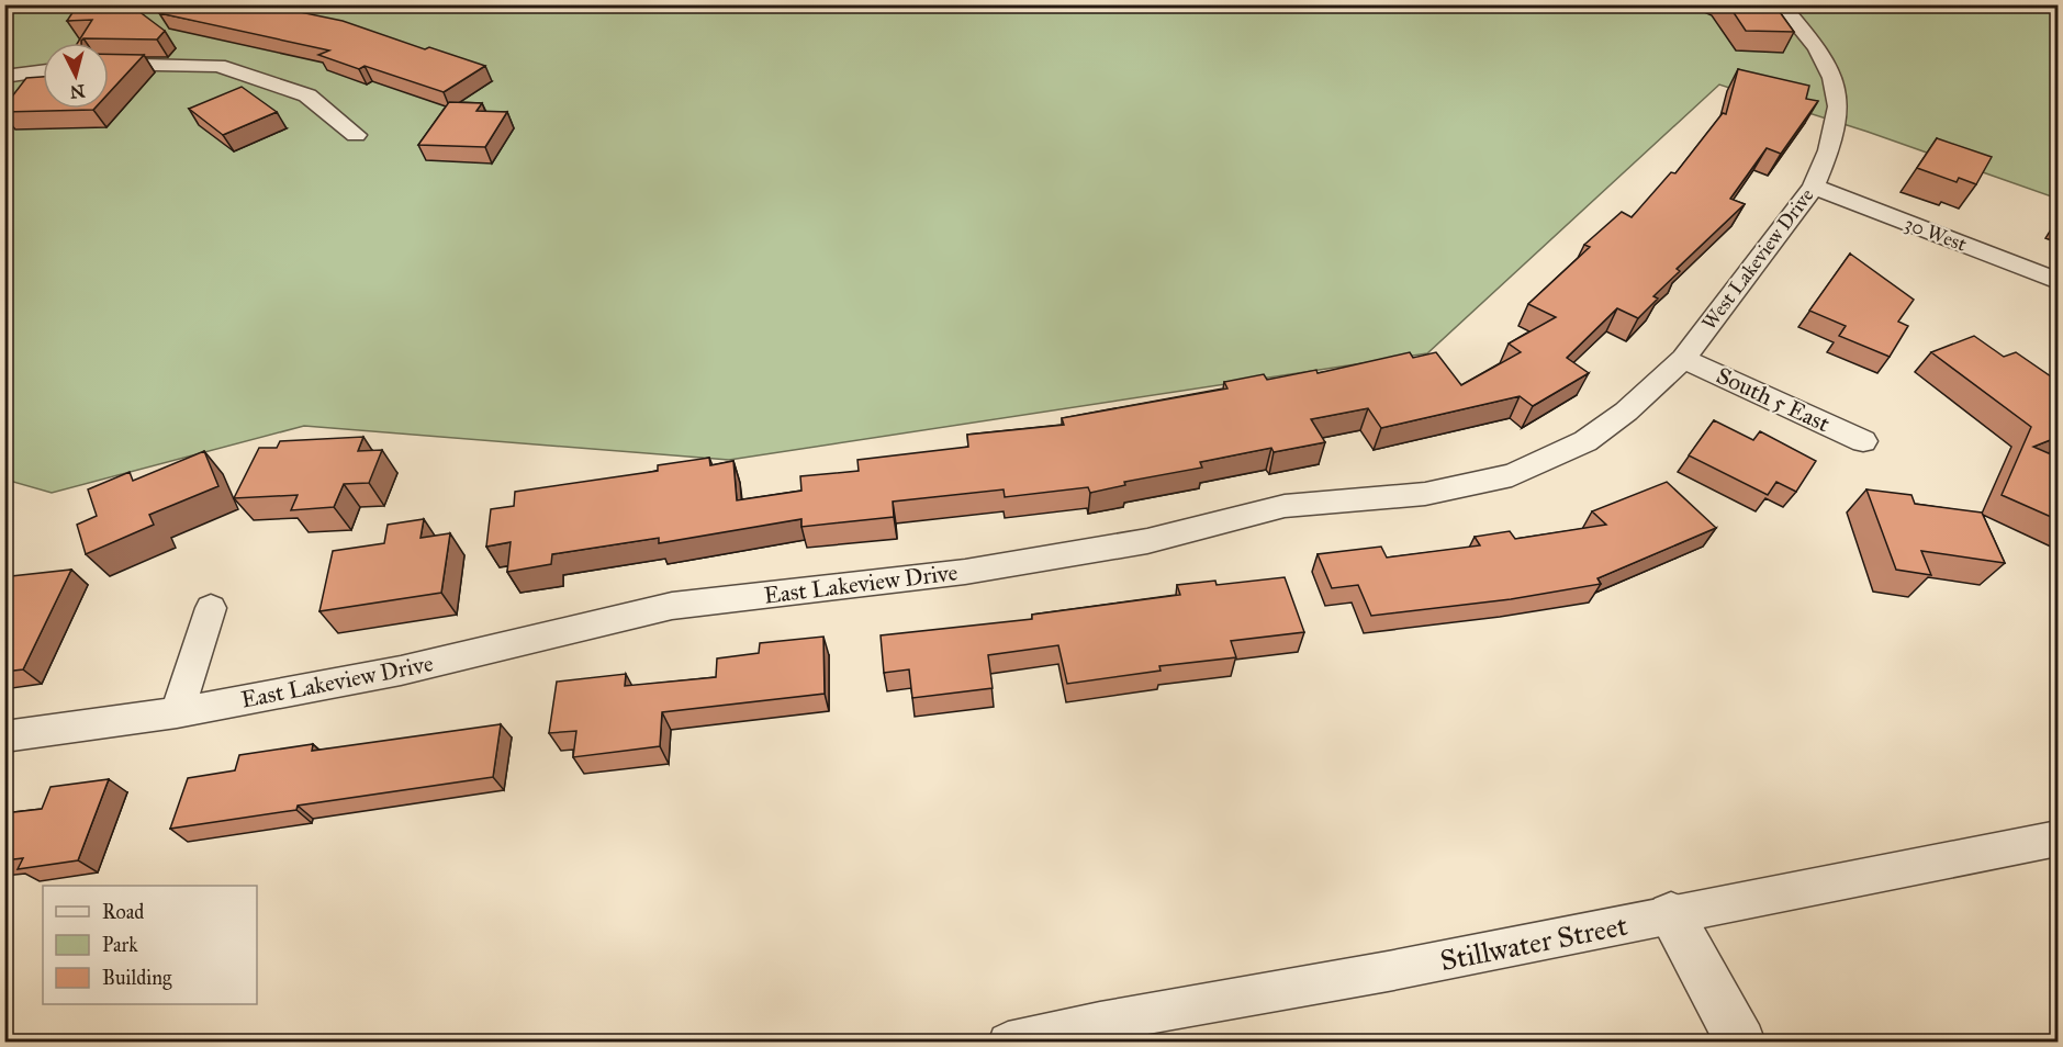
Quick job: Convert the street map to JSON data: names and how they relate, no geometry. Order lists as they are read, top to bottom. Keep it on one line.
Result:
{"streets":{"street":["30 West","West Lakeview Drive","South 5 East","East Lakeview Drive","Stillwater Street"]},"crossings":[["30 West","West Lakeview Drive"],["West Lakeview Drive","South 5 East"],["West Lakeview Drive","East Lakeview Drive"],["South 5 East","East Lakeview Drive"]],"legend":["Road","Park","Building"],"north":"bottom"}
